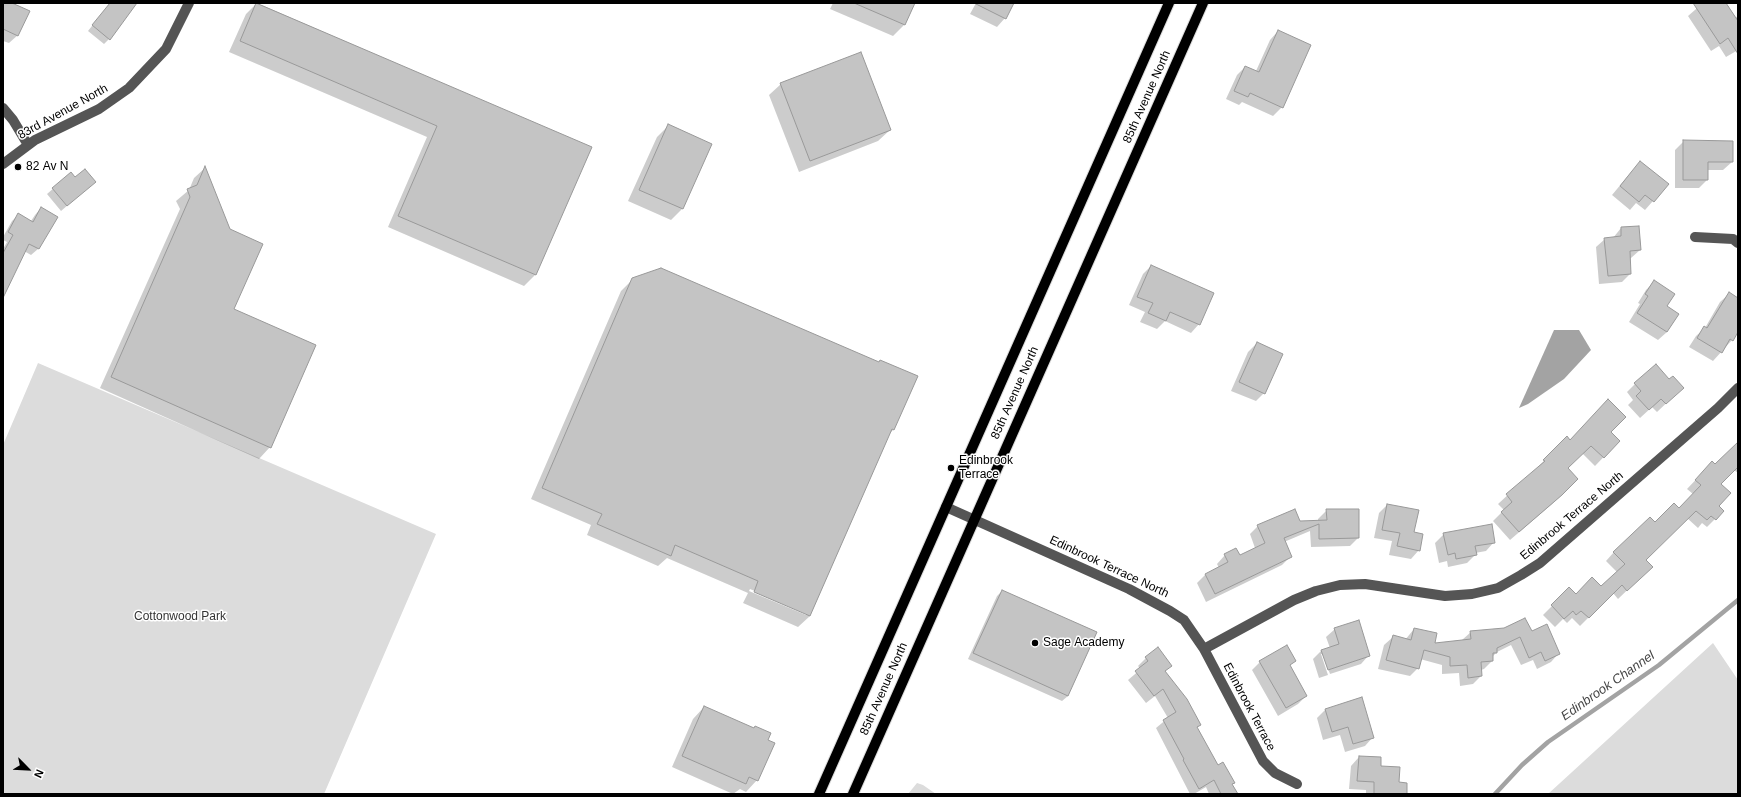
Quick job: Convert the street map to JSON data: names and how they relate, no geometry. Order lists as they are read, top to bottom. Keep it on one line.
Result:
{"streets":{"main road":["85th Avenue North"],"street":["83rd Avenue North","Edinbrook Terrace North","Edinbrook Terrace"]},"crossings":[["85th Avenue North","Edinbrook Terrace North"],["Edinbrook Terrace North","Edinbrook Terrace"]],"water":["Edinbrook Channel"],"parks":["Cottonwood Park"],"places":["82 Av N","Edinbrook Terrace","Sage Academy"],"north":"bottom right"}
